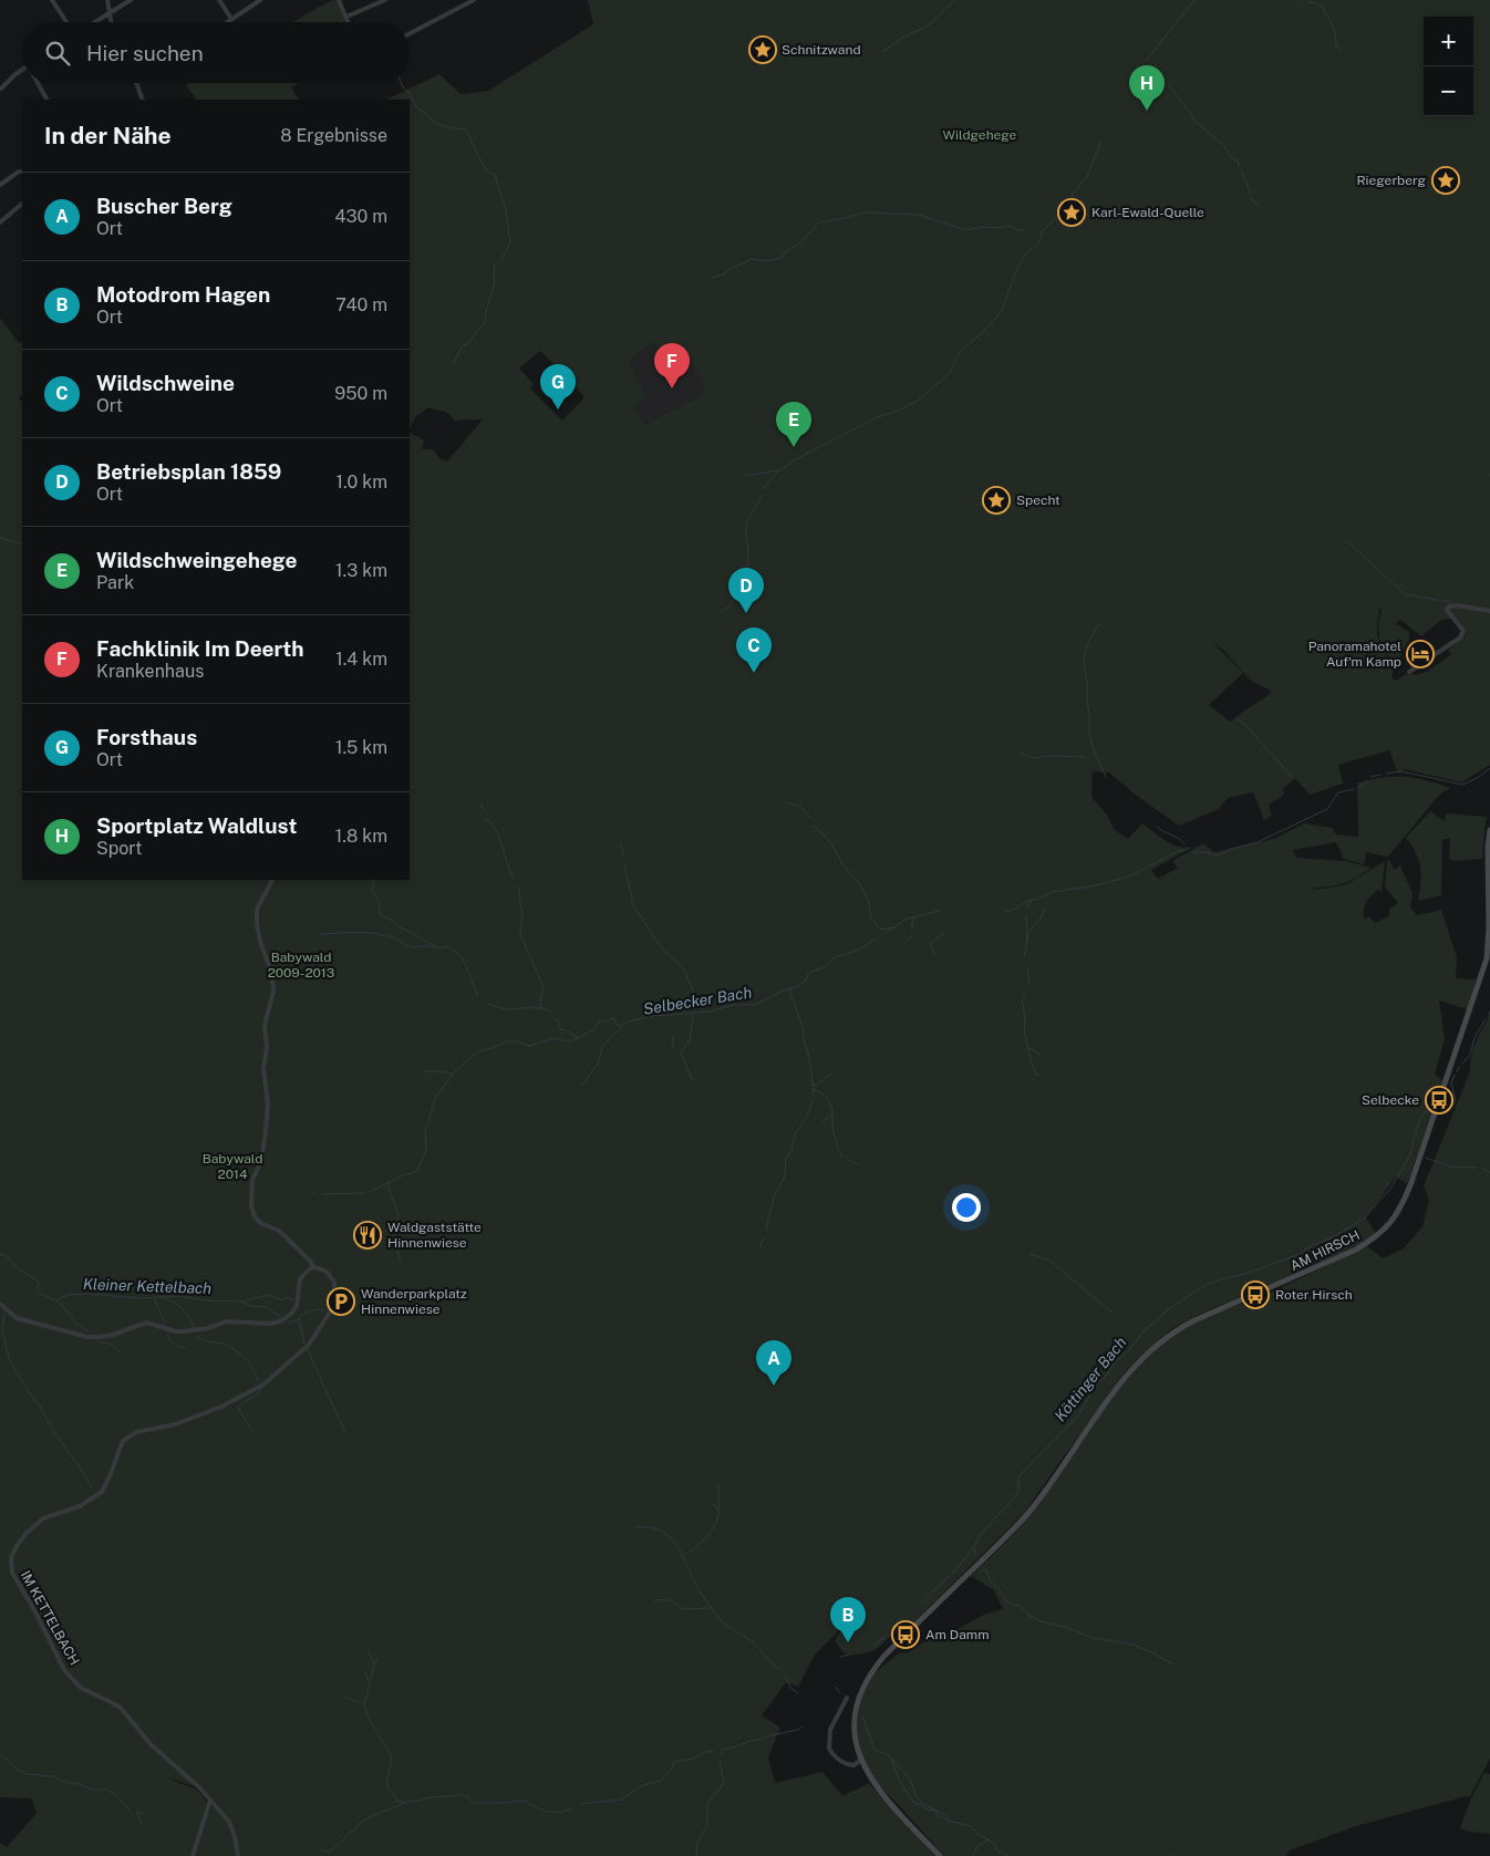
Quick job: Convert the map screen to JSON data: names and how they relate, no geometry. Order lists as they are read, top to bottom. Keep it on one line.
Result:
{"streets":{"main road":["AM HIRSCH"],"street":["IM KETTELBACH"]},"water":["Selbecker Bach","Kleiner Kettelbach","Köttinger Bach"],"parks":["Wildgehege","Babywald 2009-2013","Babywald 2014"],"places":{"place":["Schnitzwand","Riegerberg","Karl-Ewald-Quelle","Specht"],"hotel":["Panoramahotel Auf'm Kamp"],"bus stop":["Selbecke","Roter Hirsch","Am Damm"],"restaurant":["Waldgaststätte Hinnenwiese"],"parking":["Wanderparkplatz Hinnenwiese"]},"page":{"map_buttons":["+","−"],"search":"Hier suchen","pins":["H","F","G","E","D","C","A","B"],"heading":["In der Nähe","8 Ergebnisse"],"list":[{"mark":"A","name":"Buscher Berg","note":"Ort","value":"430 m"},{"mark":"B","name":"Motodrom Hagen","note":"Ort","value":"740 m"},{"mark":"C","name":"Wildschweine","note":"Ort","value":"950 m"},{"mark":"D","name":"Betriebsplan 1859","note":"Ort","value":"1.0 km"},{"mark":"E","name":"Wildschweingehege","note":"Park","value":"1.3 km"},{"mark":"F","name":"Fachklinik Im Deerth","note":"Krankenhaus","value":"1.4 km"},{"mark":"G","name":"Forsthaus","note":"Ort","value":"1.5 km"},{"mark":"H","name":"Sportplatz Waldlust","note":"Sport","value":"1.8 km"}]}}
